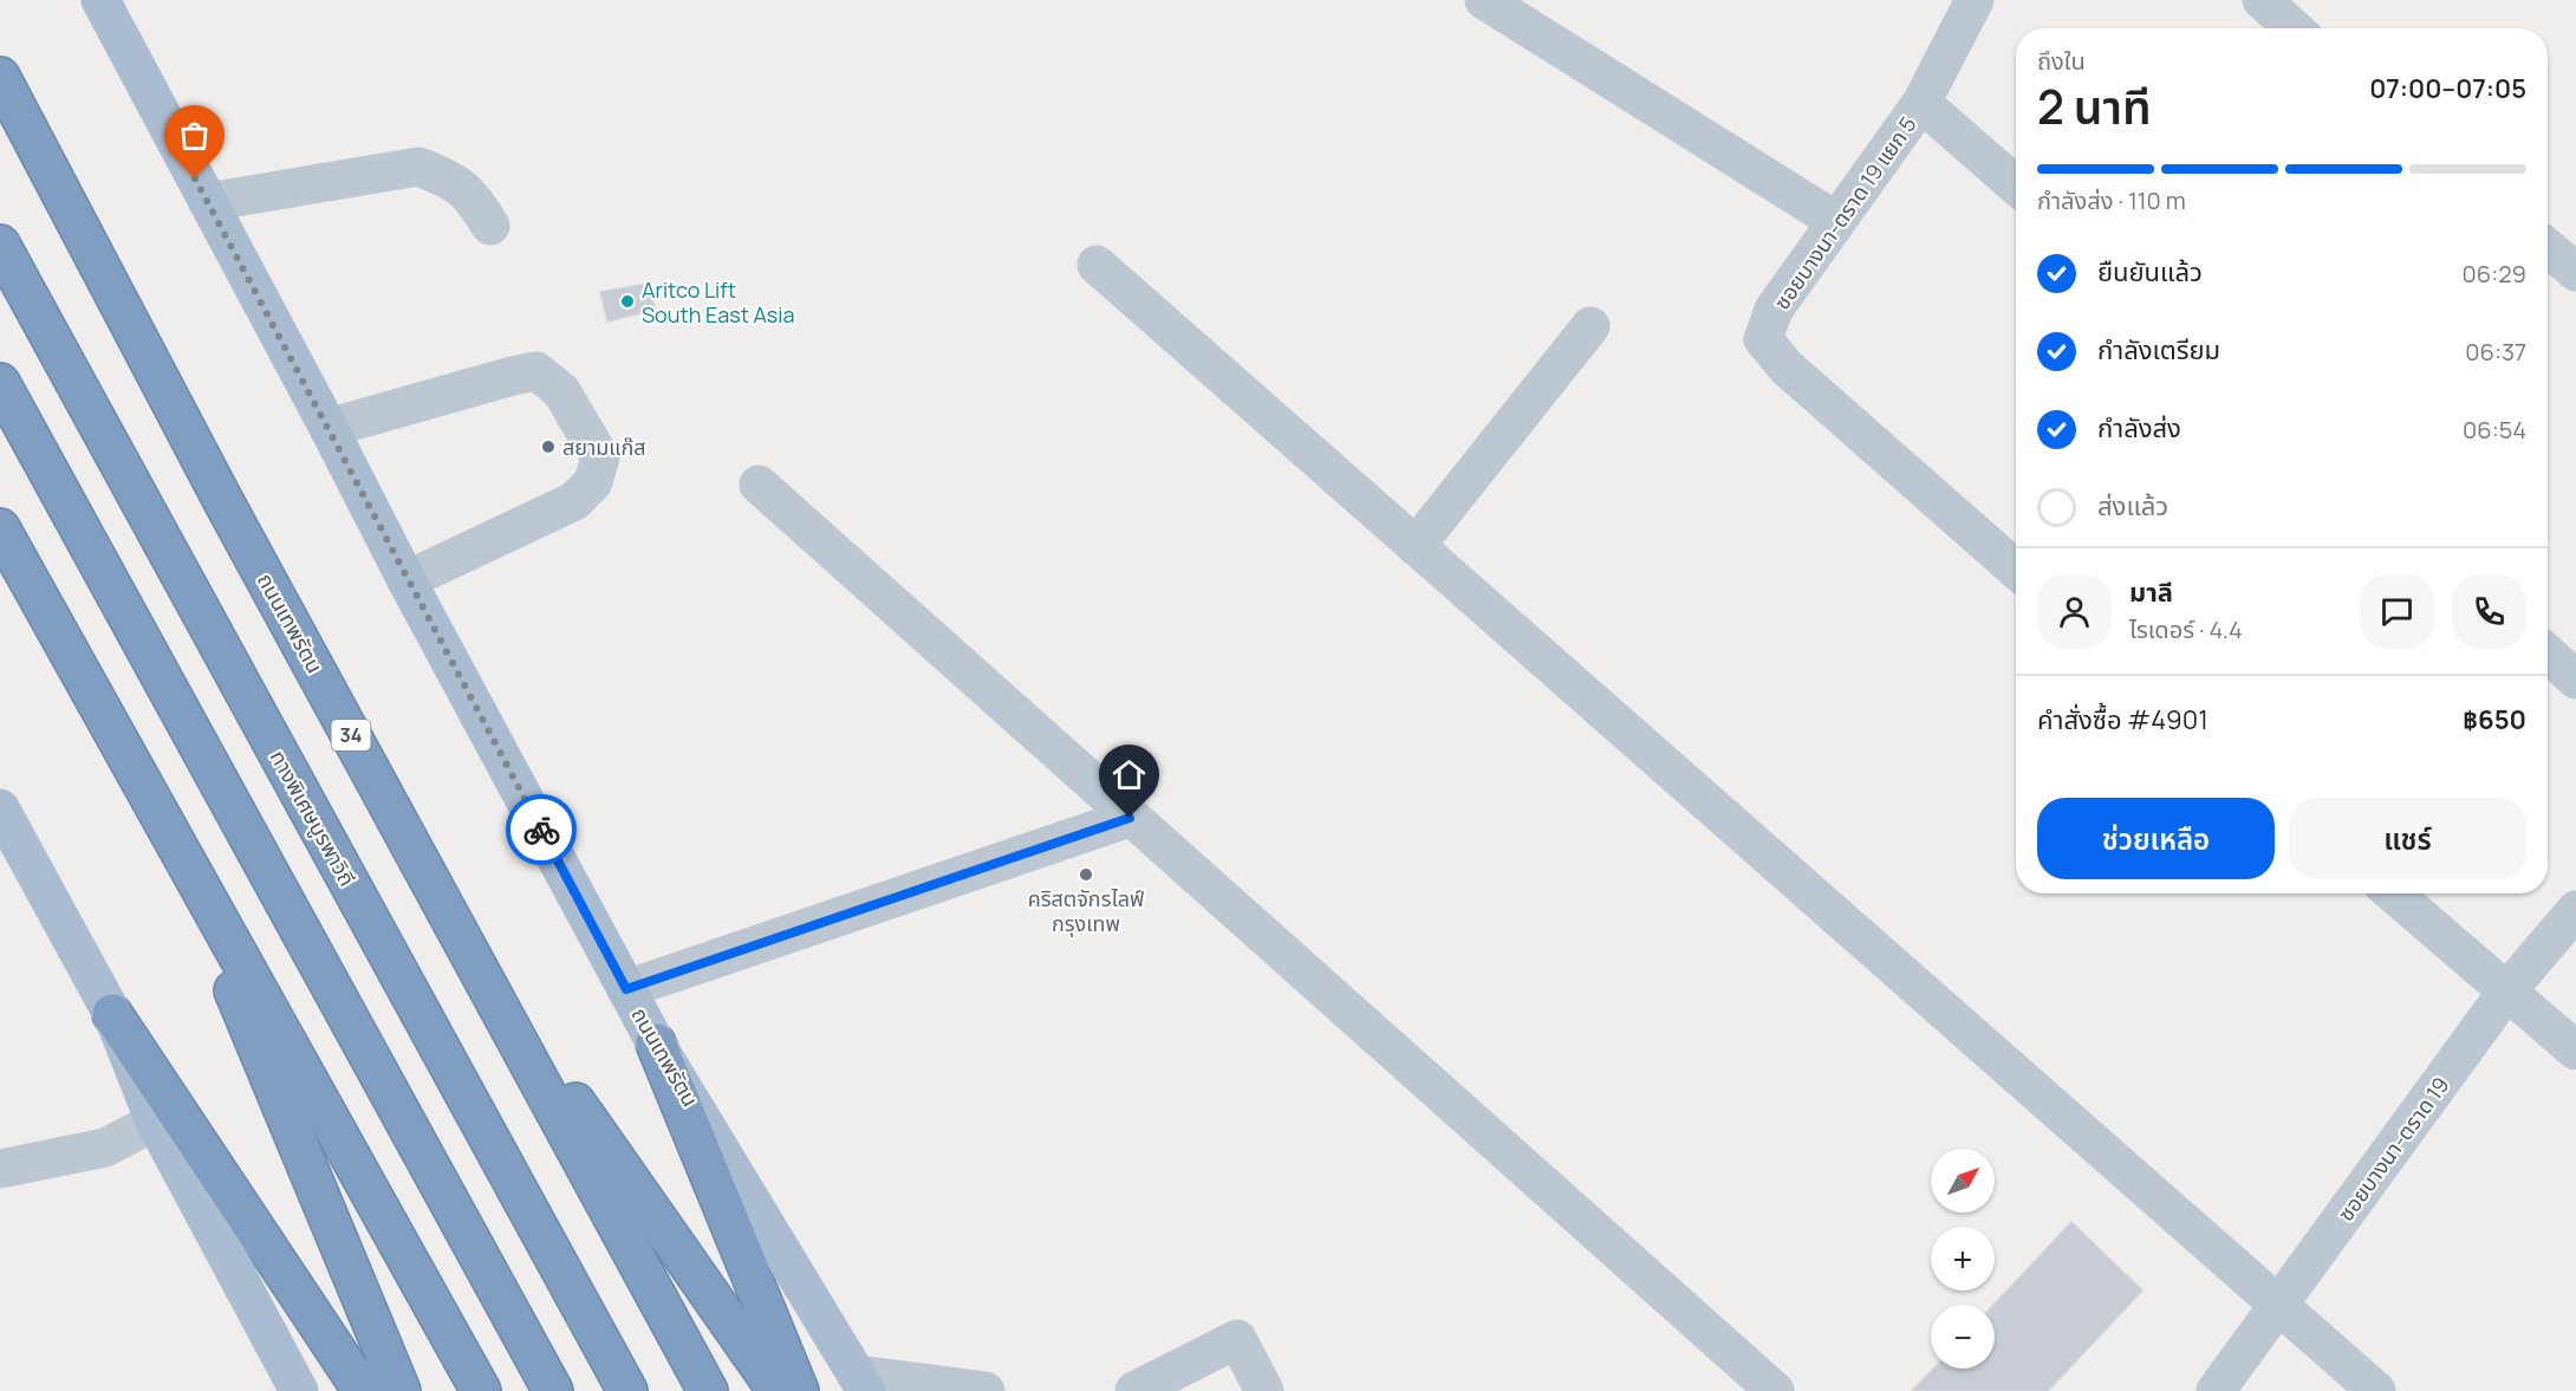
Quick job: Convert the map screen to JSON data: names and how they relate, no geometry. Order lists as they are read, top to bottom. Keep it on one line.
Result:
{"streets":{"highway":["ถนนเทพรัตน","34","ทางพิเศษบูรพาวิถี"],"street":["ซอยบางนา-ตราด 19 แยก 5","ซอยบางนา-ตราด 19"]},"places":["Aritco Lift South East Asia","สยามแก๊ส","คริสตจักรไลฟ์ กรุงเทพ"],"north":"top right","page":{"heading":["2 นาที","ถึงใน","07:00–07:05"],"panel":["มาลี","ไรเดอร์ · 4.4","คำสั่งซื้อ #4901","฿650"],"bar":"กำลังส่ง · 110 m","list":[["ยืนยันแล้ว","06:29"],["กำลังเตรียม","06:37"],["กำลังส่ง","06:54"],"ส่งแล้ว"],"buttons":["ช่วยเหลือ","แชร์"],"map_buttons":["+","−"]}}
